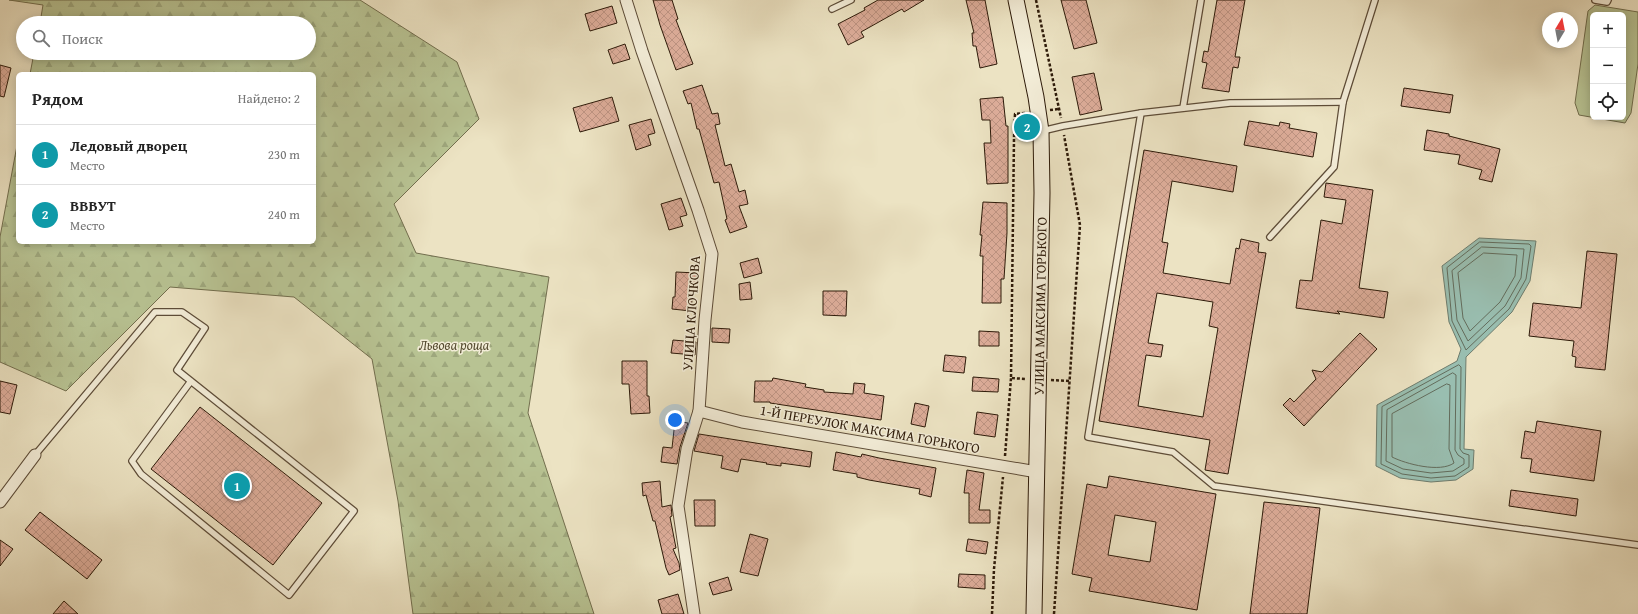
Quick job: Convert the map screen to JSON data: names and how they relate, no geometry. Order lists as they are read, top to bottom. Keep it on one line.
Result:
{"streets":{"main road":["УЛИЦА МАКСИМА ГОРЬКОГО"],"street":["УЛИЦА КЛОЧКОВА","1-Й ПЕРЕУЛОК МАКСИМА ГОРЬКОГО"]},"crossings":[["УЛИЦА МАКСИМА ГОРЬКОГО","1-Й ПЕРЕУЛОК МАКСИМА ГОРЬКОГО"],["УЛИЦА КЛОЧКОВА","1-Й ПЕРЕУЛОК МАКСИМА ГОРЬКОГО"]],"parks":["Львова роща"],"north":"top","page":{"map_buttons":["+","−"],"search":"Поиск","heading":["Рядом","Найдено: 2"],"pins":["2","1"],"list":[{"mark":"1","name":"Ледовый дворец","note":"Место","value":"230 m"},{"mark":"2","name":"ВВВУТ","note":"Место","value":"240 m"}]}}
